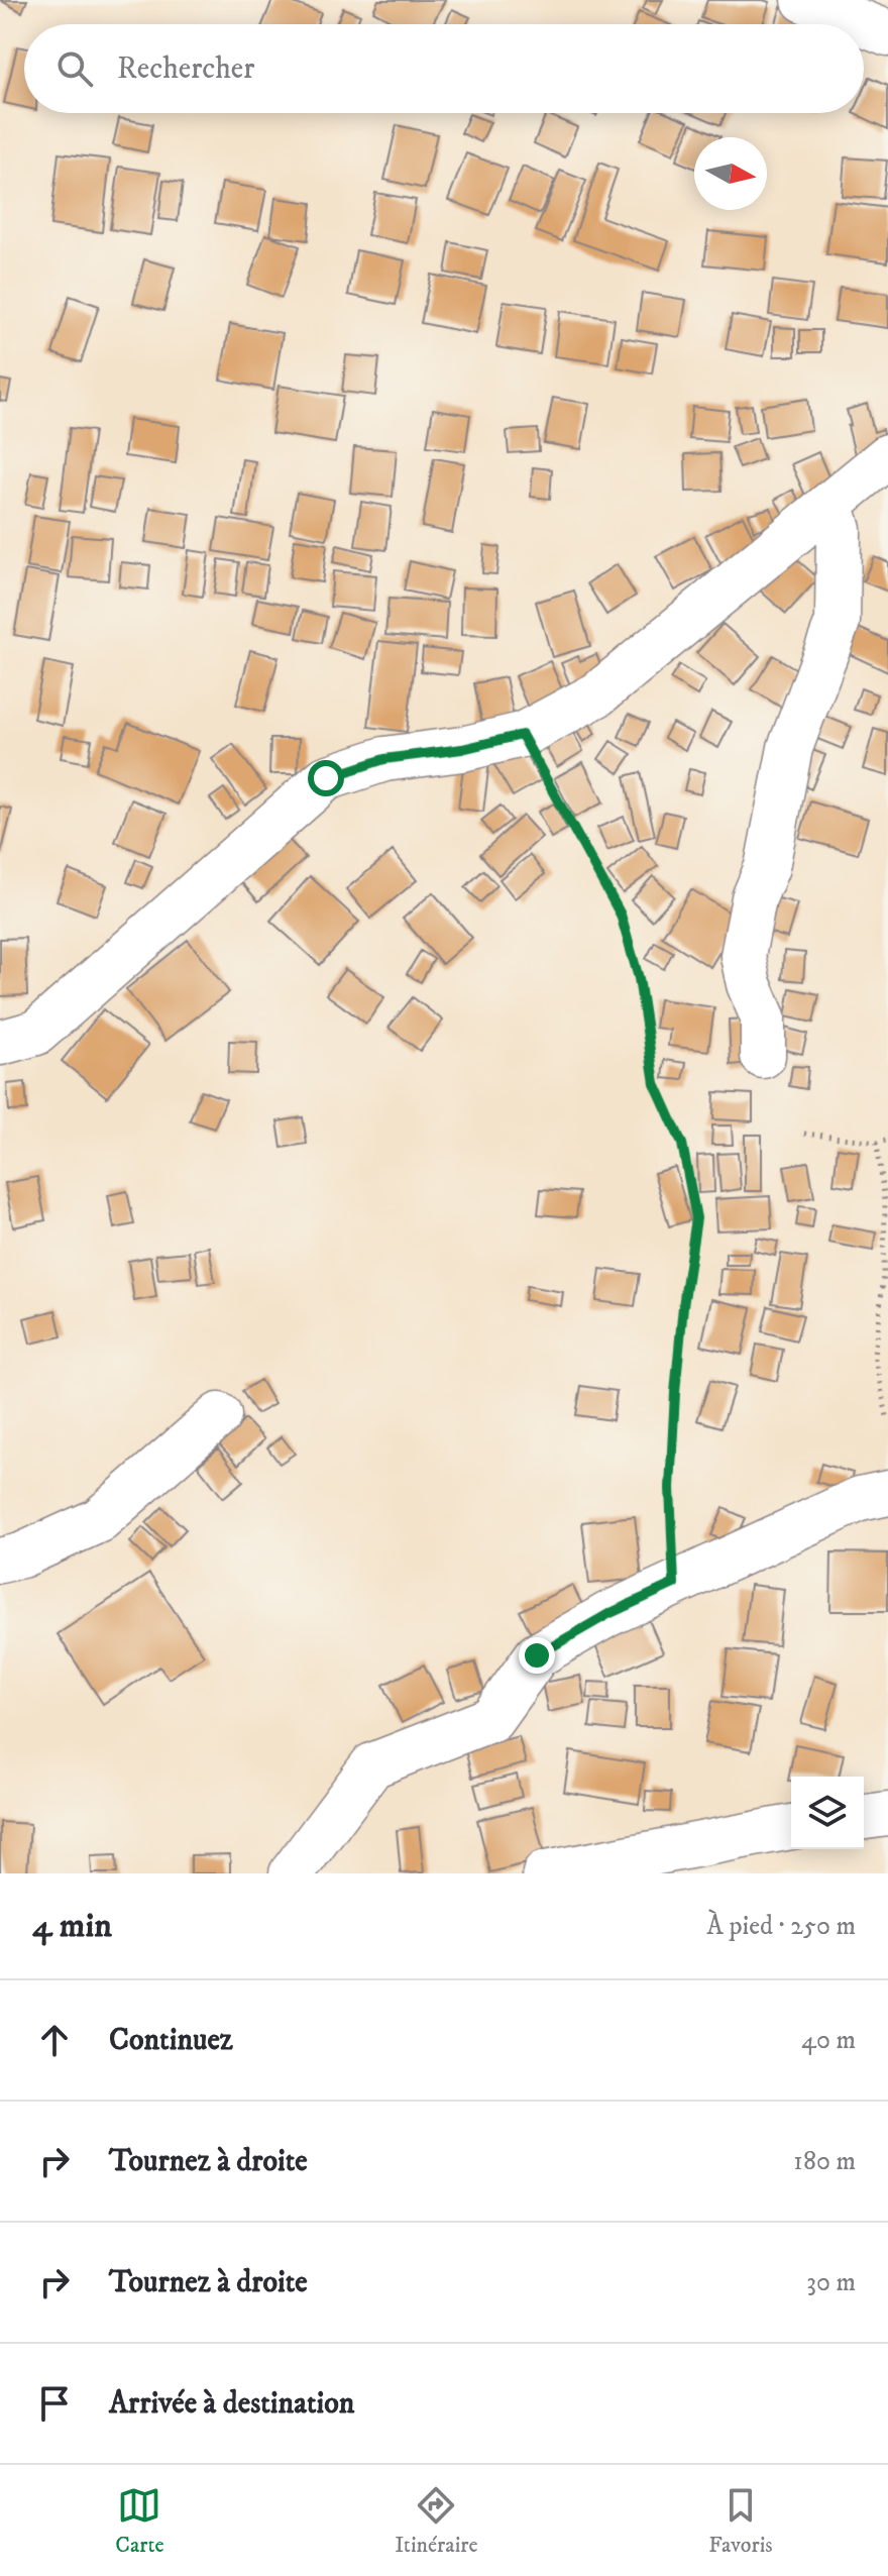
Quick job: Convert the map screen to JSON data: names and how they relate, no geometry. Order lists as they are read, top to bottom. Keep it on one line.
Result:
{"north":"right","page":{"search":"Rechercher","heading":["4 min","À pied · 250 m"],"list":[["Continuez","40 m"],["Tournez à droite","180 m"],["Tournez à droite","30 m"],"Arrivée à destination"],"nav":["Carte","Itinéraire","Favoris"]}}
